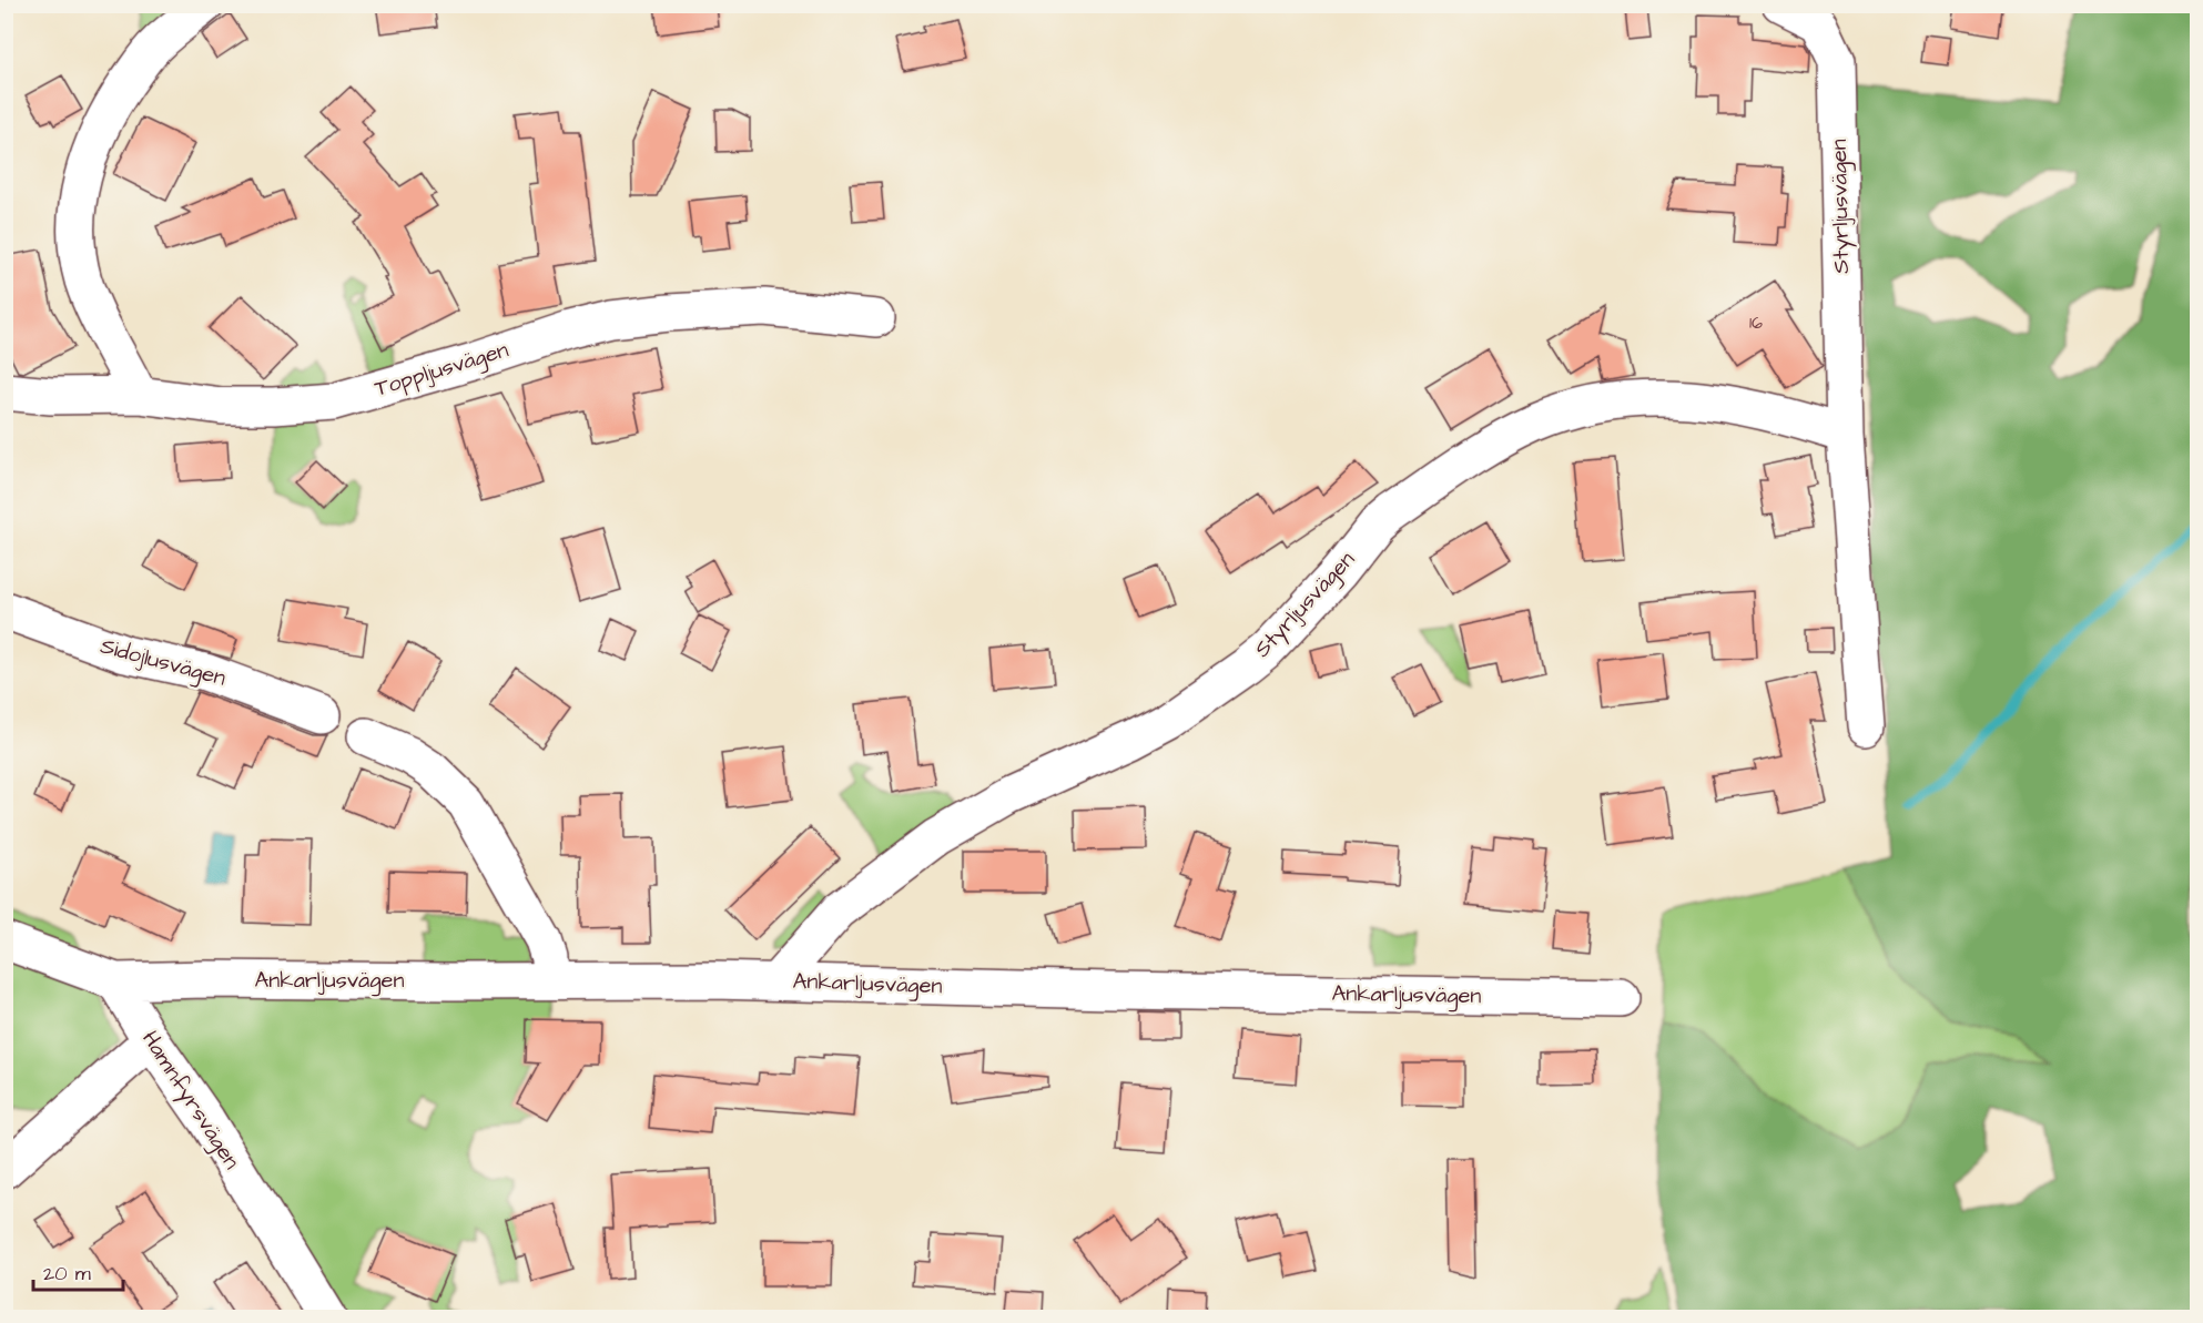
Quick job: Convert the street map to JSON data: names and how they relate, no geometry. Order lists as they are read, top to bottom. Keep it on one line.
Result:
{"streets":{"street":["Styrljusvägen","Toppljusvägen","Sidojlusvägen","Ankarljusvägen","Hamnfyrsvägen"]},"crossings":[["Styrljusvägen","Ankarljusvägen"],["Ankarljusvägen","Hamnfyrsvägen"]],"house_numbers":["16"],"scale_bar":"20 m"}
